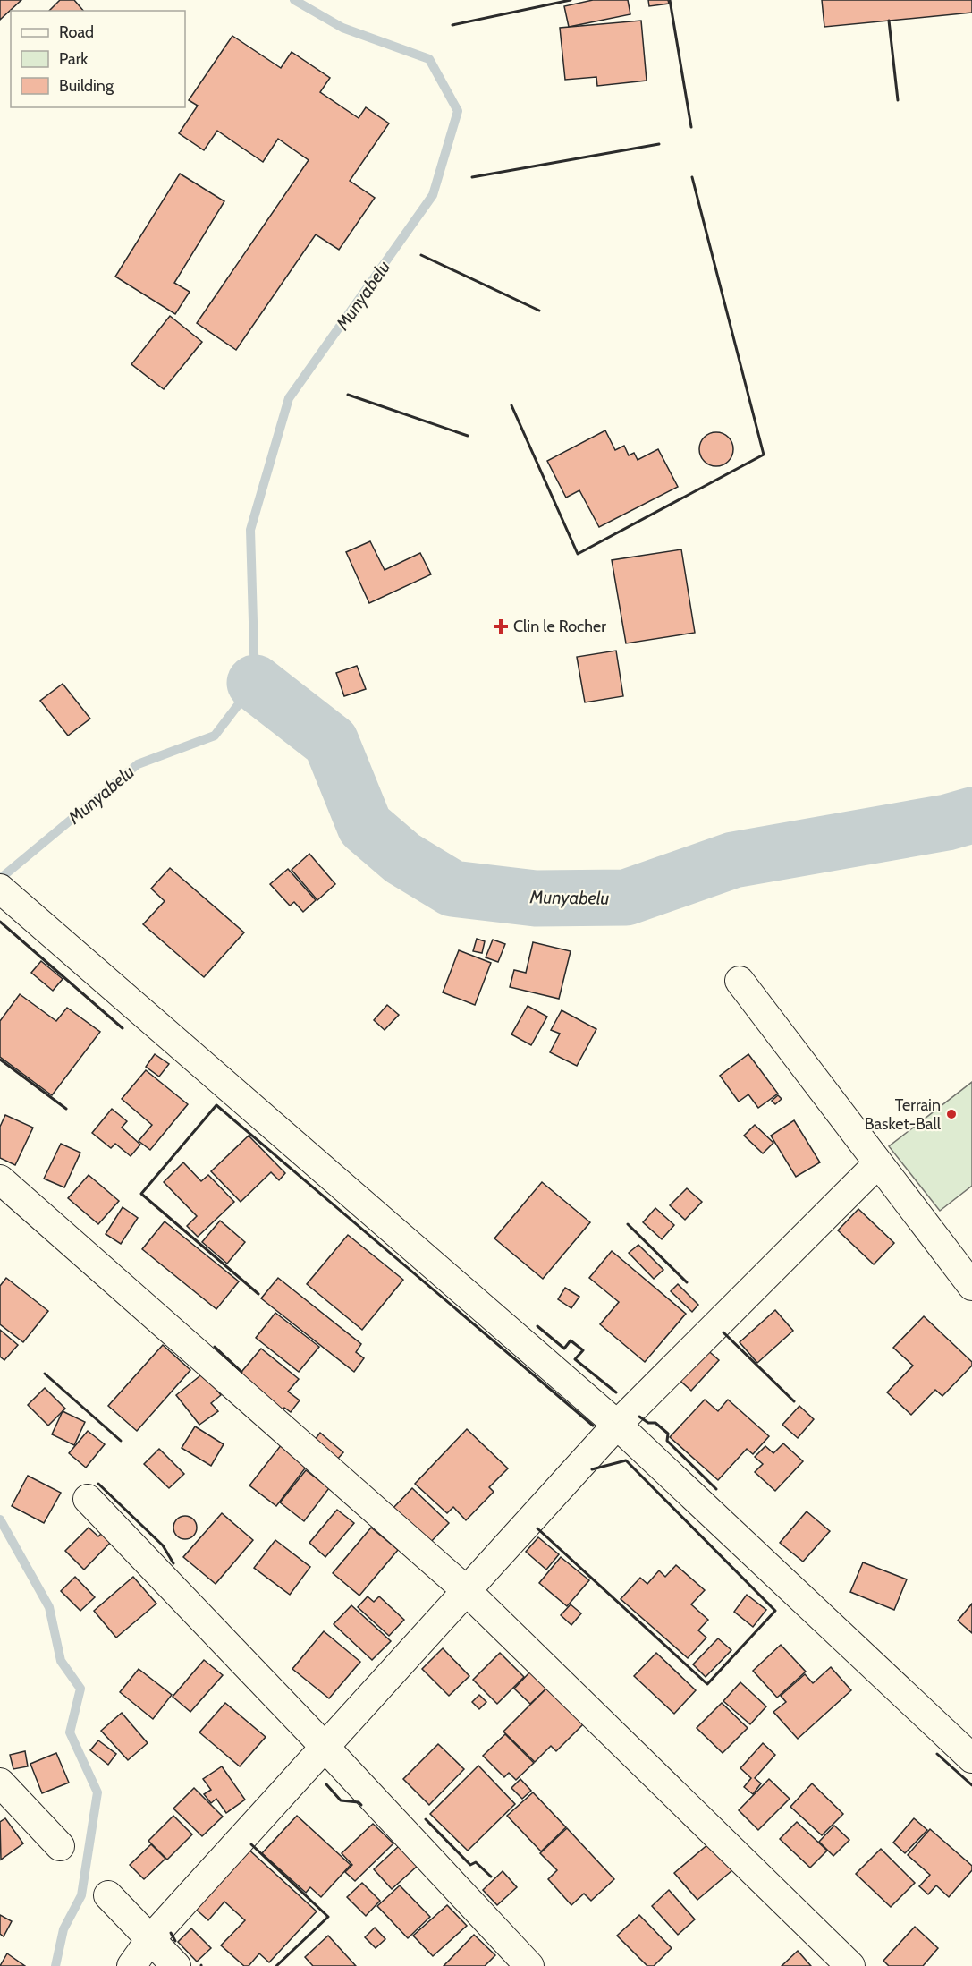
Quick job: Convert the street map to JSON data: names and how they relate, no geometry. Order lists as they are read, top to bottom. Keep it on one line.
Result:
{"water":["Munyabelu"],"places":{"health":["Clin le Rocher"],"other":["Terrain Basket-Ball"]},"legend":["Road","Park","Building"]}
